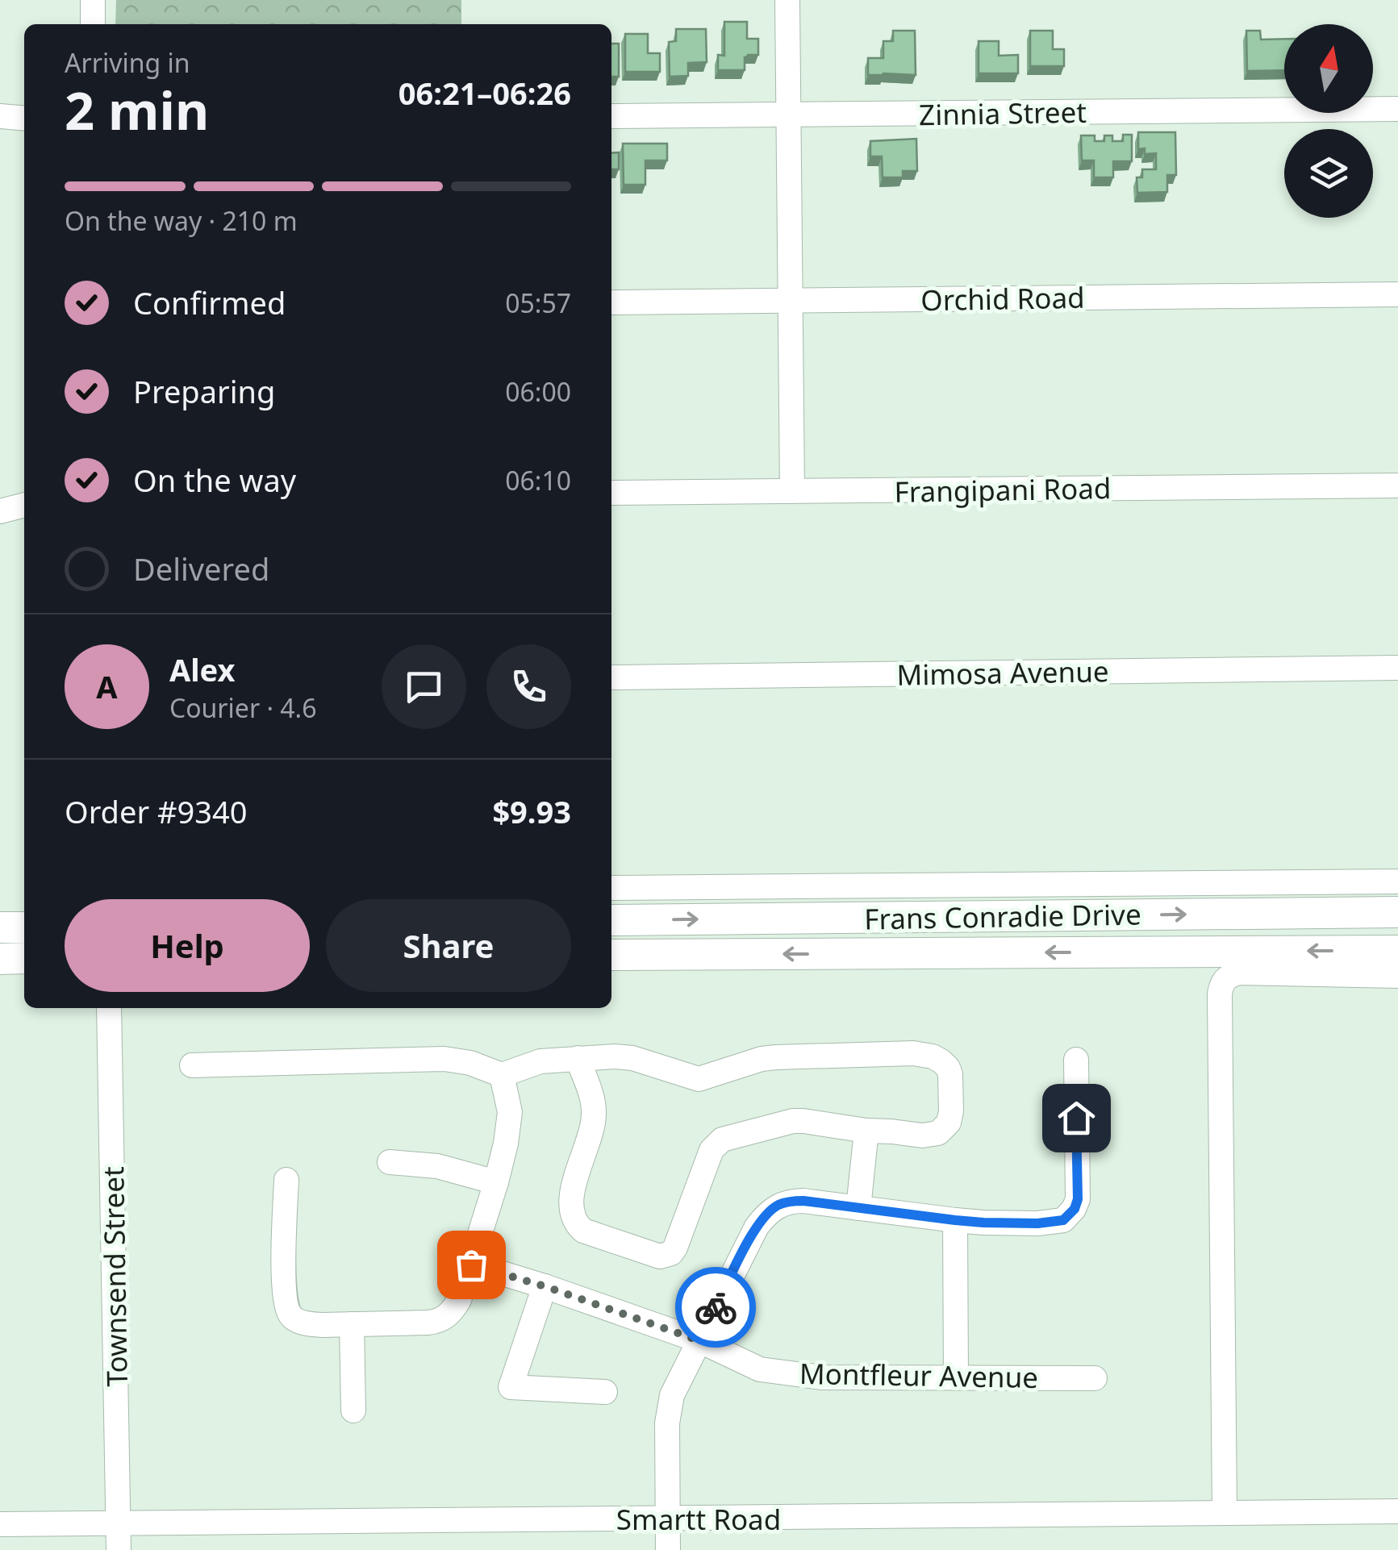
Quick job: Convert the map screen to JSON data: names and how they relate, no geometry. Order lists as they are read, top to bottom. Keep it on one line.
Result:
{"streets":{"main road":["Frans Conradie Drive"],"street":["Zinnia Street","Orchid Road","Frangipani Road","Mimosa Avenue","Townsend Street","Montfleur Avenue","Smartt Road"]},"crossings":[["Townsend Street","Smartt Road"]],"north":"top","page":{"heading":["2 min","Arriving in","06:21–06:26"],"panel":["Alex","Courier · 4.6","Order #9340","$9.93"],"bar":"On the way · 210 m","list":[["Confirmed","05:57"],["Preparing","06:00"],["On the way","06:10"],"Delivered"],"round":"A","buttons":["Help","Share"]}}
